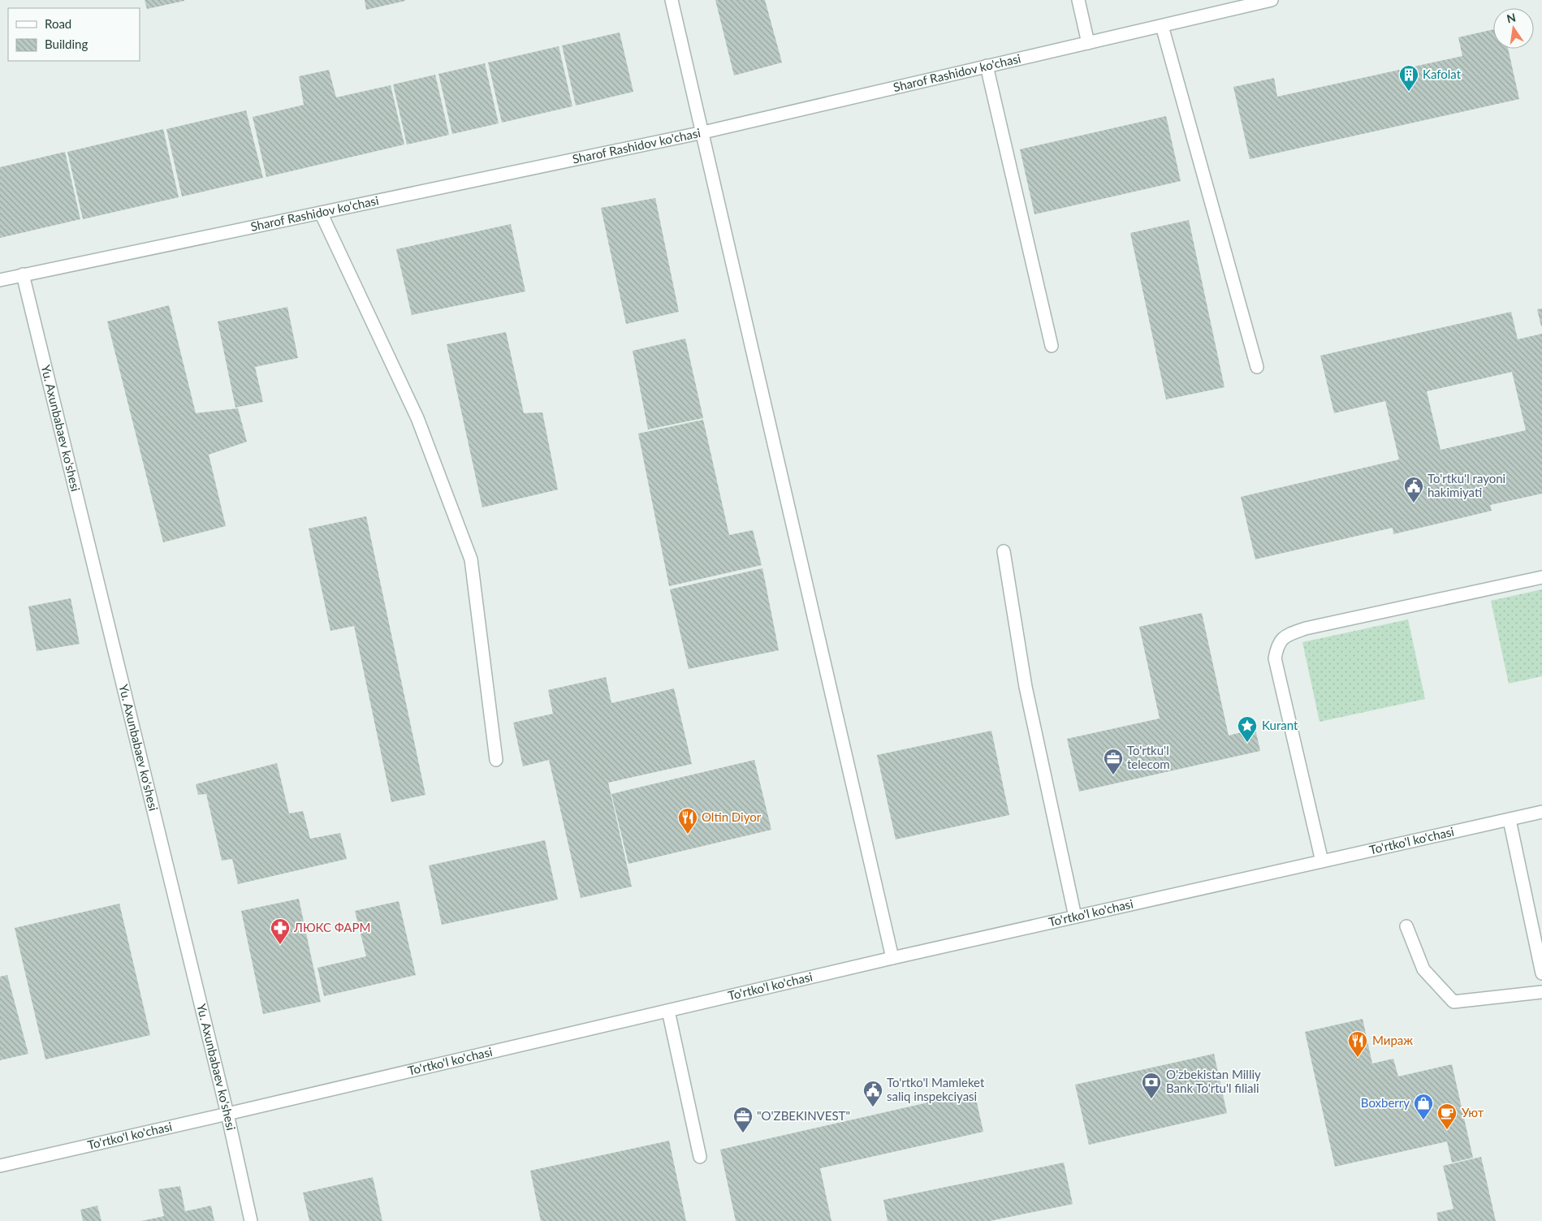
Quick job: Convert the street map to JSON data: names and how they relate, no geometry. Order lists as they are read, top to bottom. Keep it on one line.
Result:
{"streets":{"street":["Sharof Rashidov ko'chasi","Yu. Axunbabaev ko'shesi","To'rtko'l ko'chasi"]},"crossings":[["Sharof Rashidov ko'chasi","Yu. Axunbabaev ko'shesi"],["Yu. Axunbabaev ko'shesi","To'rtko'l ko'chasi"]],"places":{"building":["Kafolat"],"public building":["To'rtku'l rayoni hakimiyati","To'rtko'l Mamleket saliq inspekciyasi"],"place":["Kurant"],"office":["To'rtku'l telecom","\"O'ZBEKINVEST\""],"restaurant":["Oltin Diyor","Мираж"],"pharmacy":["ЛЮКС ФАРМ"],"bank":["O'zbekistan Milliy Bank To'rtu'l filiali"],"shop":["Boxberry"],"cafe":["Уют"]},"legend":["Road","Building"],"north":"top"}
